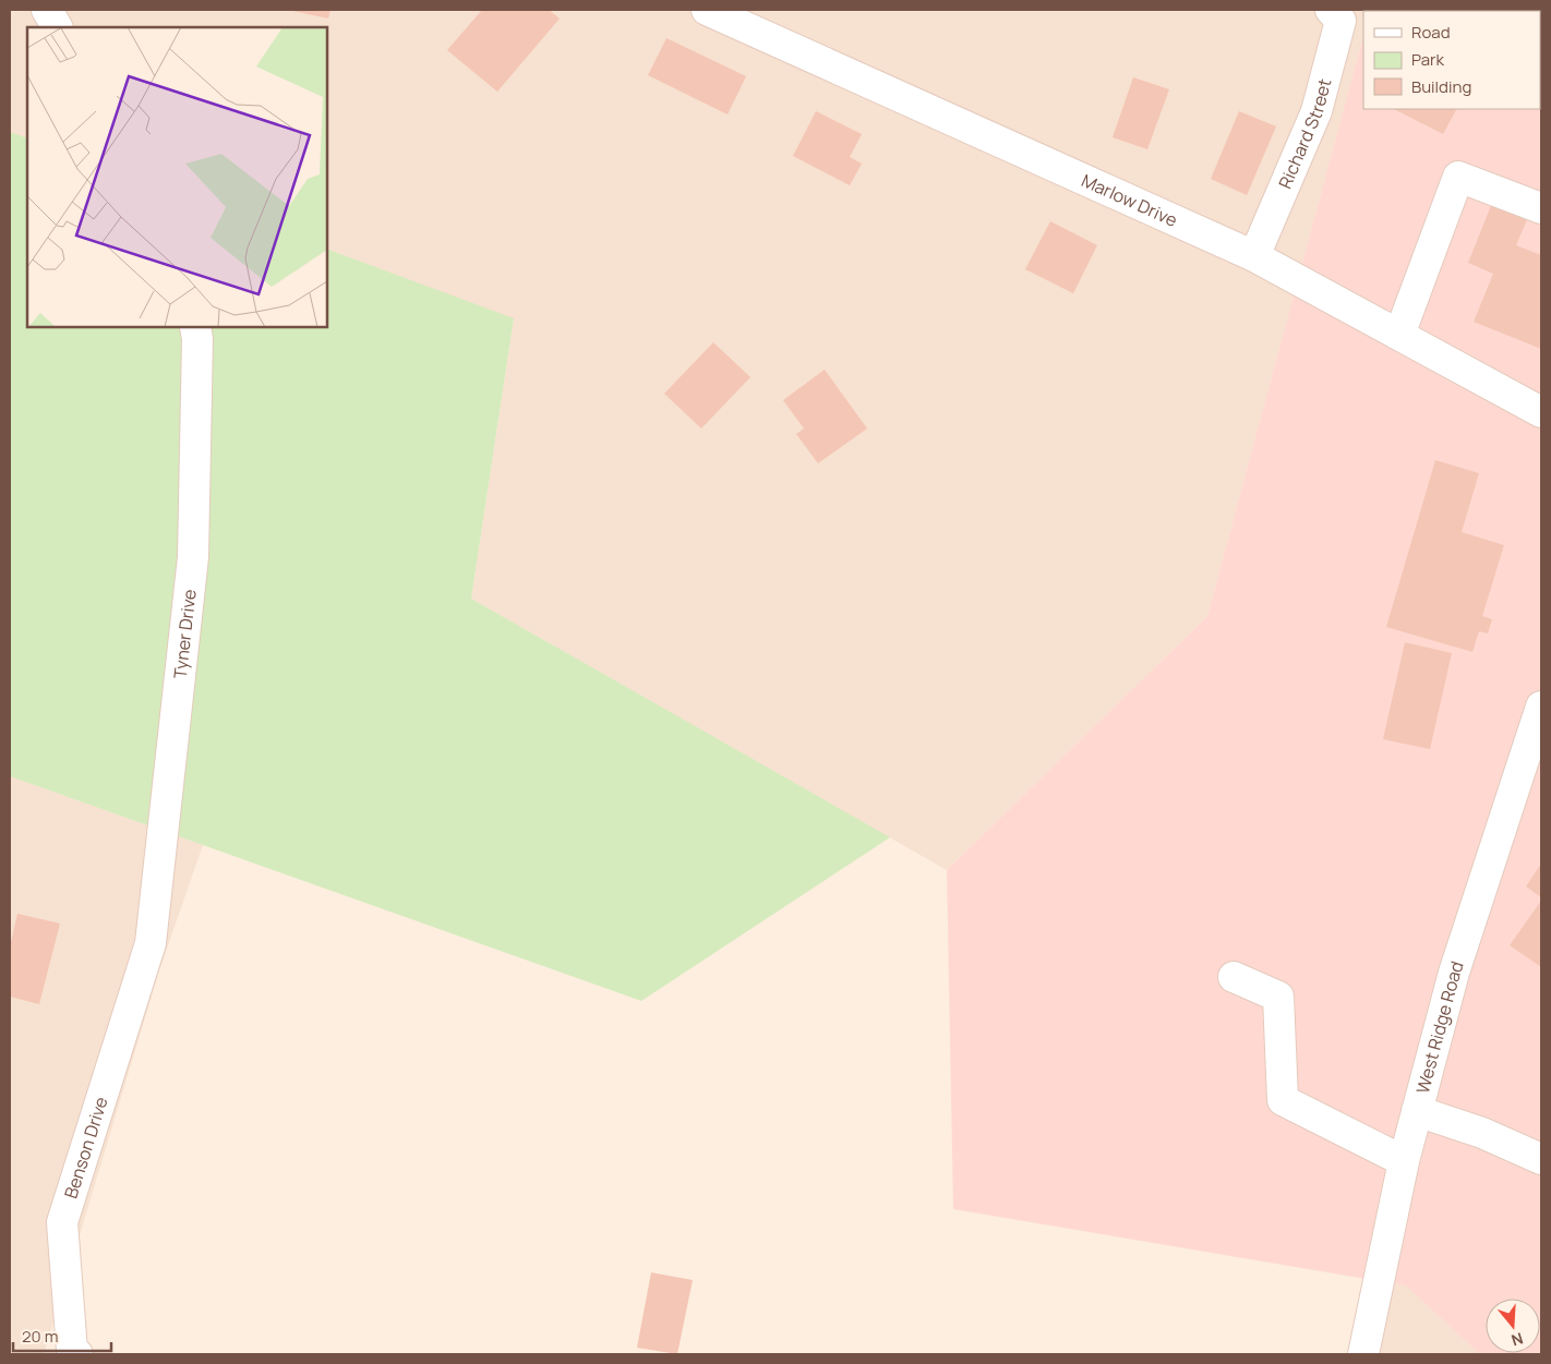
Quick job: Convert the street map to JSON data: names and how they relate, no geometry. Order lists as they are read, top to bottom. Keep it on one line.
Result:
{"streets":{"street":["Richard Street","Marlow Drive","Tyner Drive","West Ridge Road","Benson Drive"]},"crossings":[["Richard Street","Marlow Drive"],["Tyner Drive","Benson Drive"]],"legend":["Road","Park","Building"],"scale_bar":"20 m","north":"bottom"}
